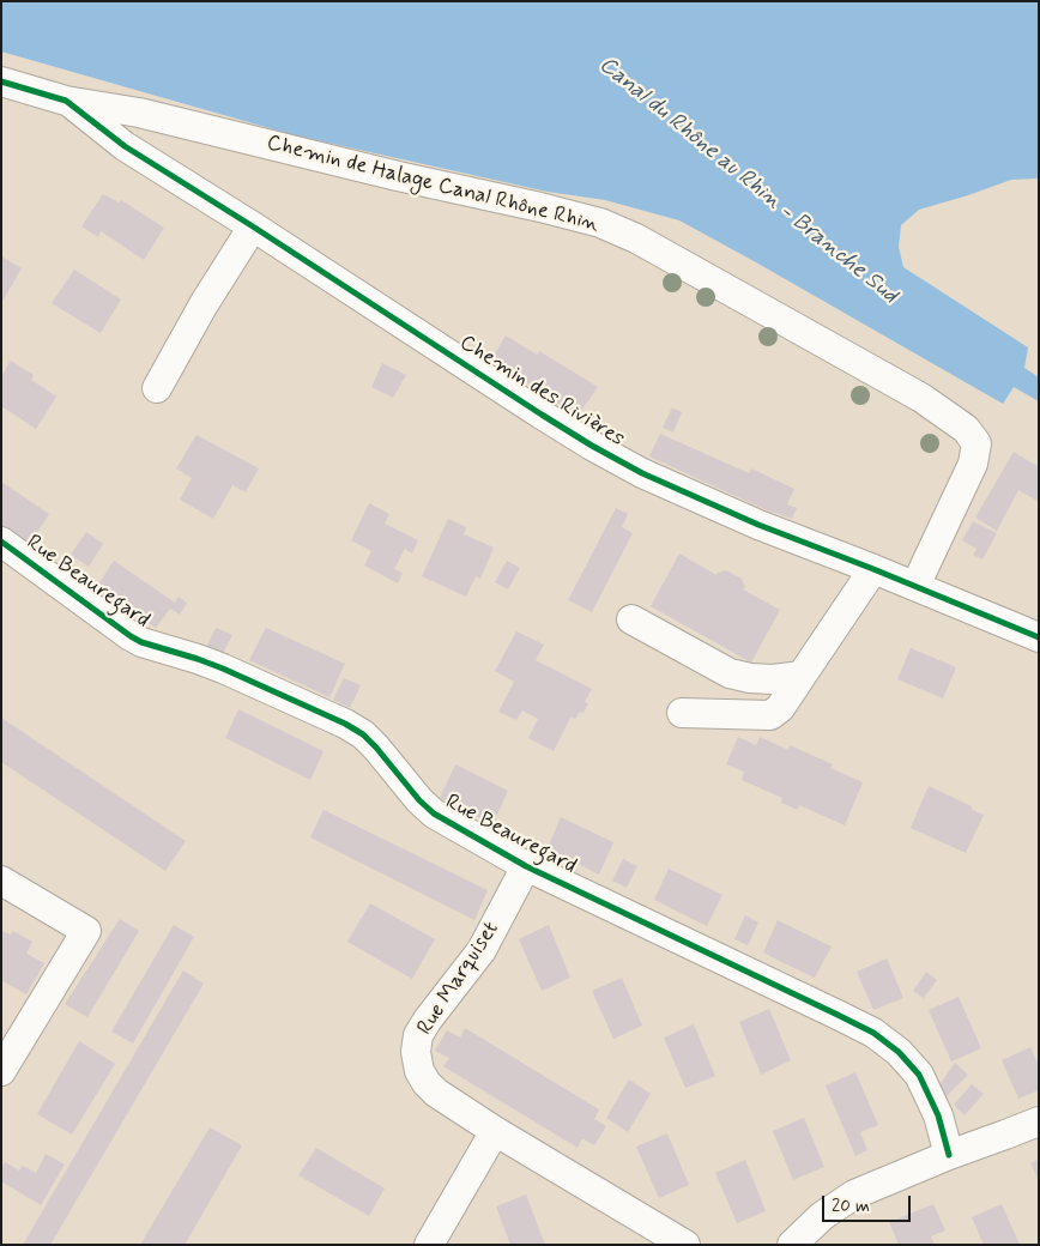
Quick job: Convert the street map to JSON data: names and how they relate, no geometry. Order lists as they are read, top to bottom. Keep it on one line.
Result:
{"streets":{"street":["Chemin de Halage Canal Rhône Rhin","Chemin des Rivières","Rue Beauregard","Rue Marquiset"]},"crossings":[["Chemin de Halage Canal Rhône Rhin","Chemin des Rivières"],["Rue Beauregard","Rue Marquiset"]],"water":["Canal du Rhône au Rhin - Branche Sud"],"scale_bar":"20 m"}
